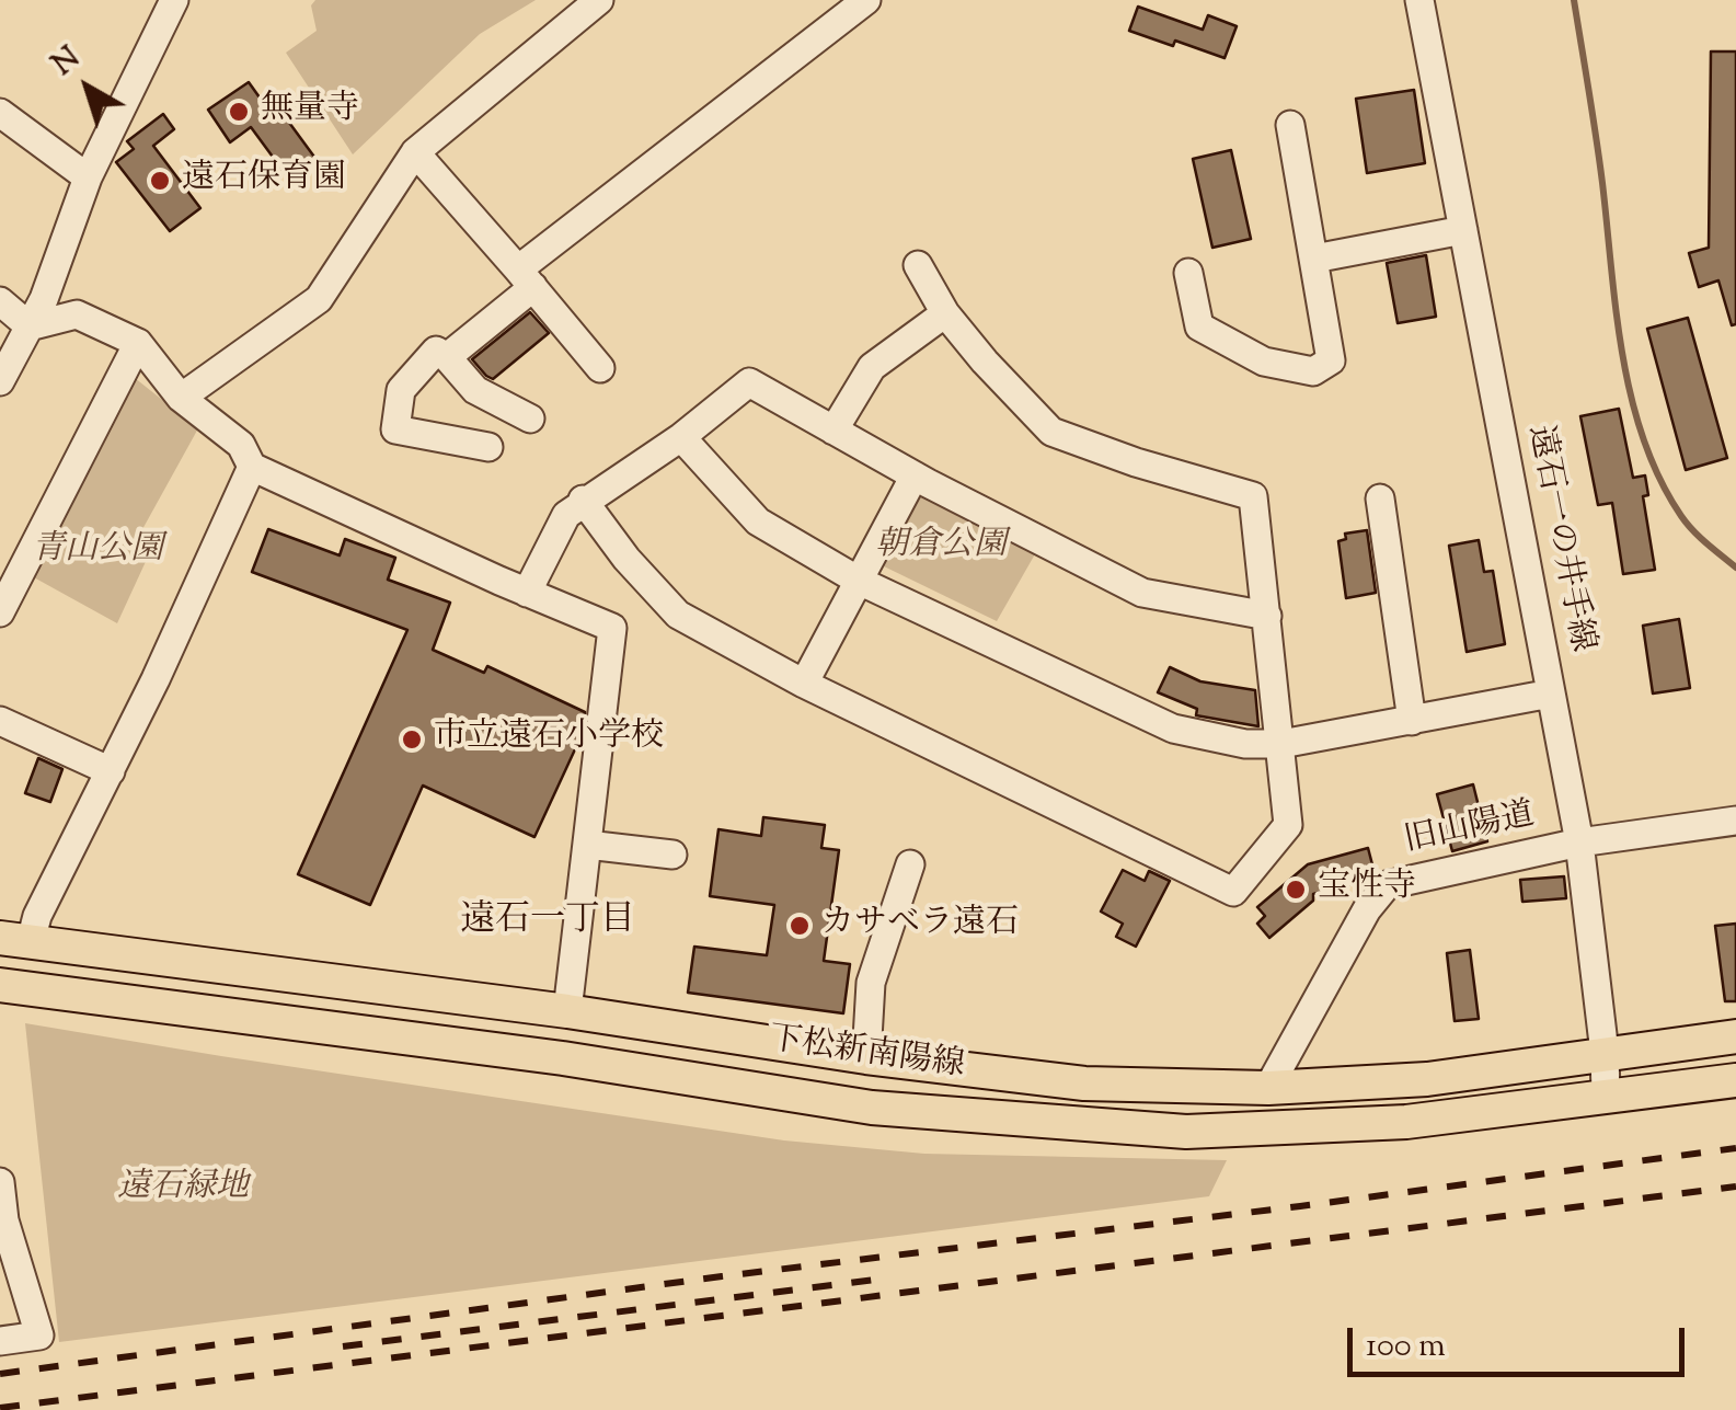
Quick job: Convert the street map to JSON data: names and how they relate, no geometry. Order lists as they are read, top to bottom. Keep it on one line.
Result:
{"streets":{"main road":["下松新南陽線"],"street":["遠石一の井手線","旧山陽道"]},"crossings":[["遠石一の井手線","旧山陽道"],["遠石一の井手線","下松新南陽線"],["旧山陽道","下松新南陽線"]],"districts":["遠石一丁目"],"parks":["朝倉公園","青山公園","遠石緑地"],"places":["無量寺","遠石保育園","市立遠石小学校","宝性寺","カサベラ遠石"],"scale_bar":"100 m","north":"top left"}
